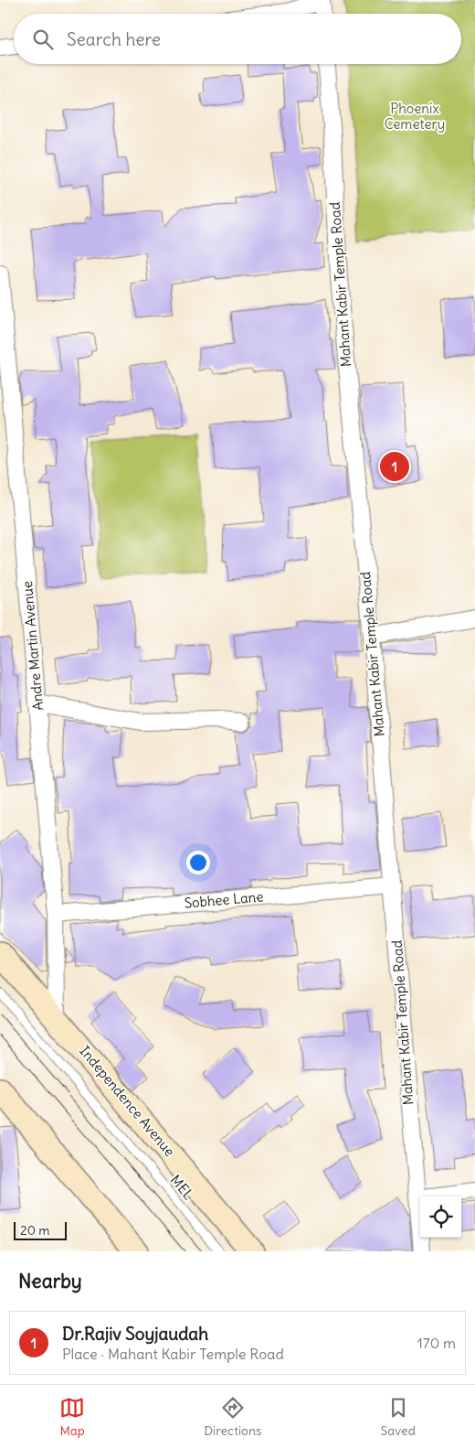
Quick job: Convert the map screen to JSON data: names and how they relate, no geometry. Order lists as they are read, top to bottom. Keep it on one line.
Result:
{"streets":{"street":["Mahant Kabir Temple Road","Andre Martin Avenue","Sobhee Lane","Independence Avenue"],"lane":["MEL"]},"crossings":[["Mahant Kabir Temple Road","Sobhee Lane"],["Andre Martin Avenue","Sobhee Lane"],["Andre Martin Avenue","Independence Avenue"]],"parks":["Phoenix Cemetery"],"scale_bar":"20 m","page":{"search":"Search here","pins":"1","scale":"20 m","heading":"Nearby","list":[{"mark":"1","name":"Dr.Rajiv Soyjaudah","note":"Place · Mahant Kabir Temple Road","value":"170 m"}],"nav":["Map","Directions","Saved"]}}
